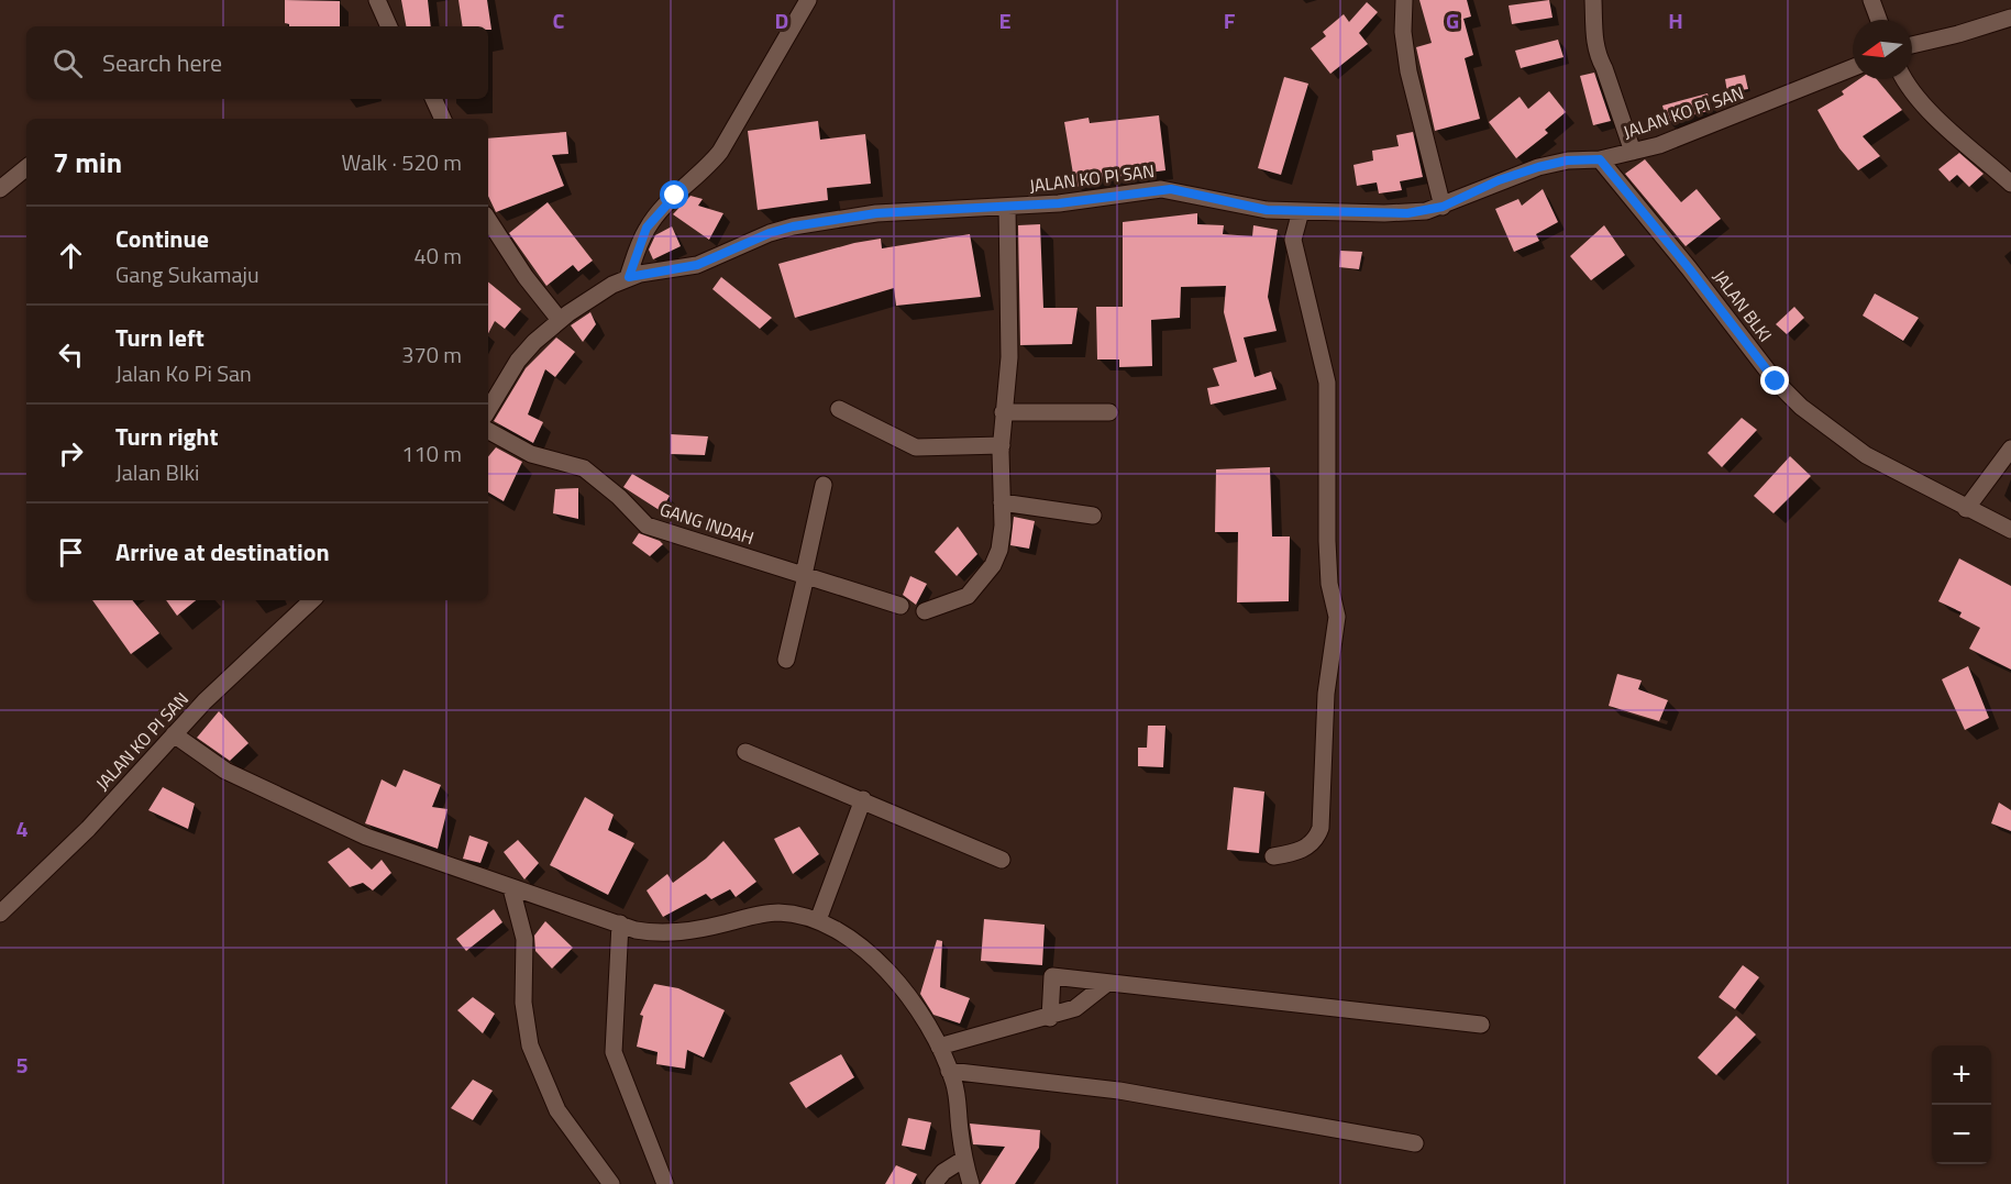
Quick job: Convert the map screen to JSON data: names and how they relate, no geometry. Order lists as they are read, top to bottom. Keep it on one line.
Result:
{"streets":{"street":["JALAN KO PI SAN","JALAN BLKI","GANG INDAH"]},"crossings":[["JALAN KO PI SAN","JALAN BLKI"]],"north":"left","page":{"search":"Search here","heading":["7 min","Walk · 520 m"],"list":[["Continue","Gang Sukamaju","40 m"],["Turn left","Jalan Ko Pi San","370 m"],["Turn right","Jalan Blki","110 m"],"Arrive at destination"],"map_buttons":["+","−"]},"grid":{"columns":["C","D","E","F","G","H"],"rows":["4","5"]}}
